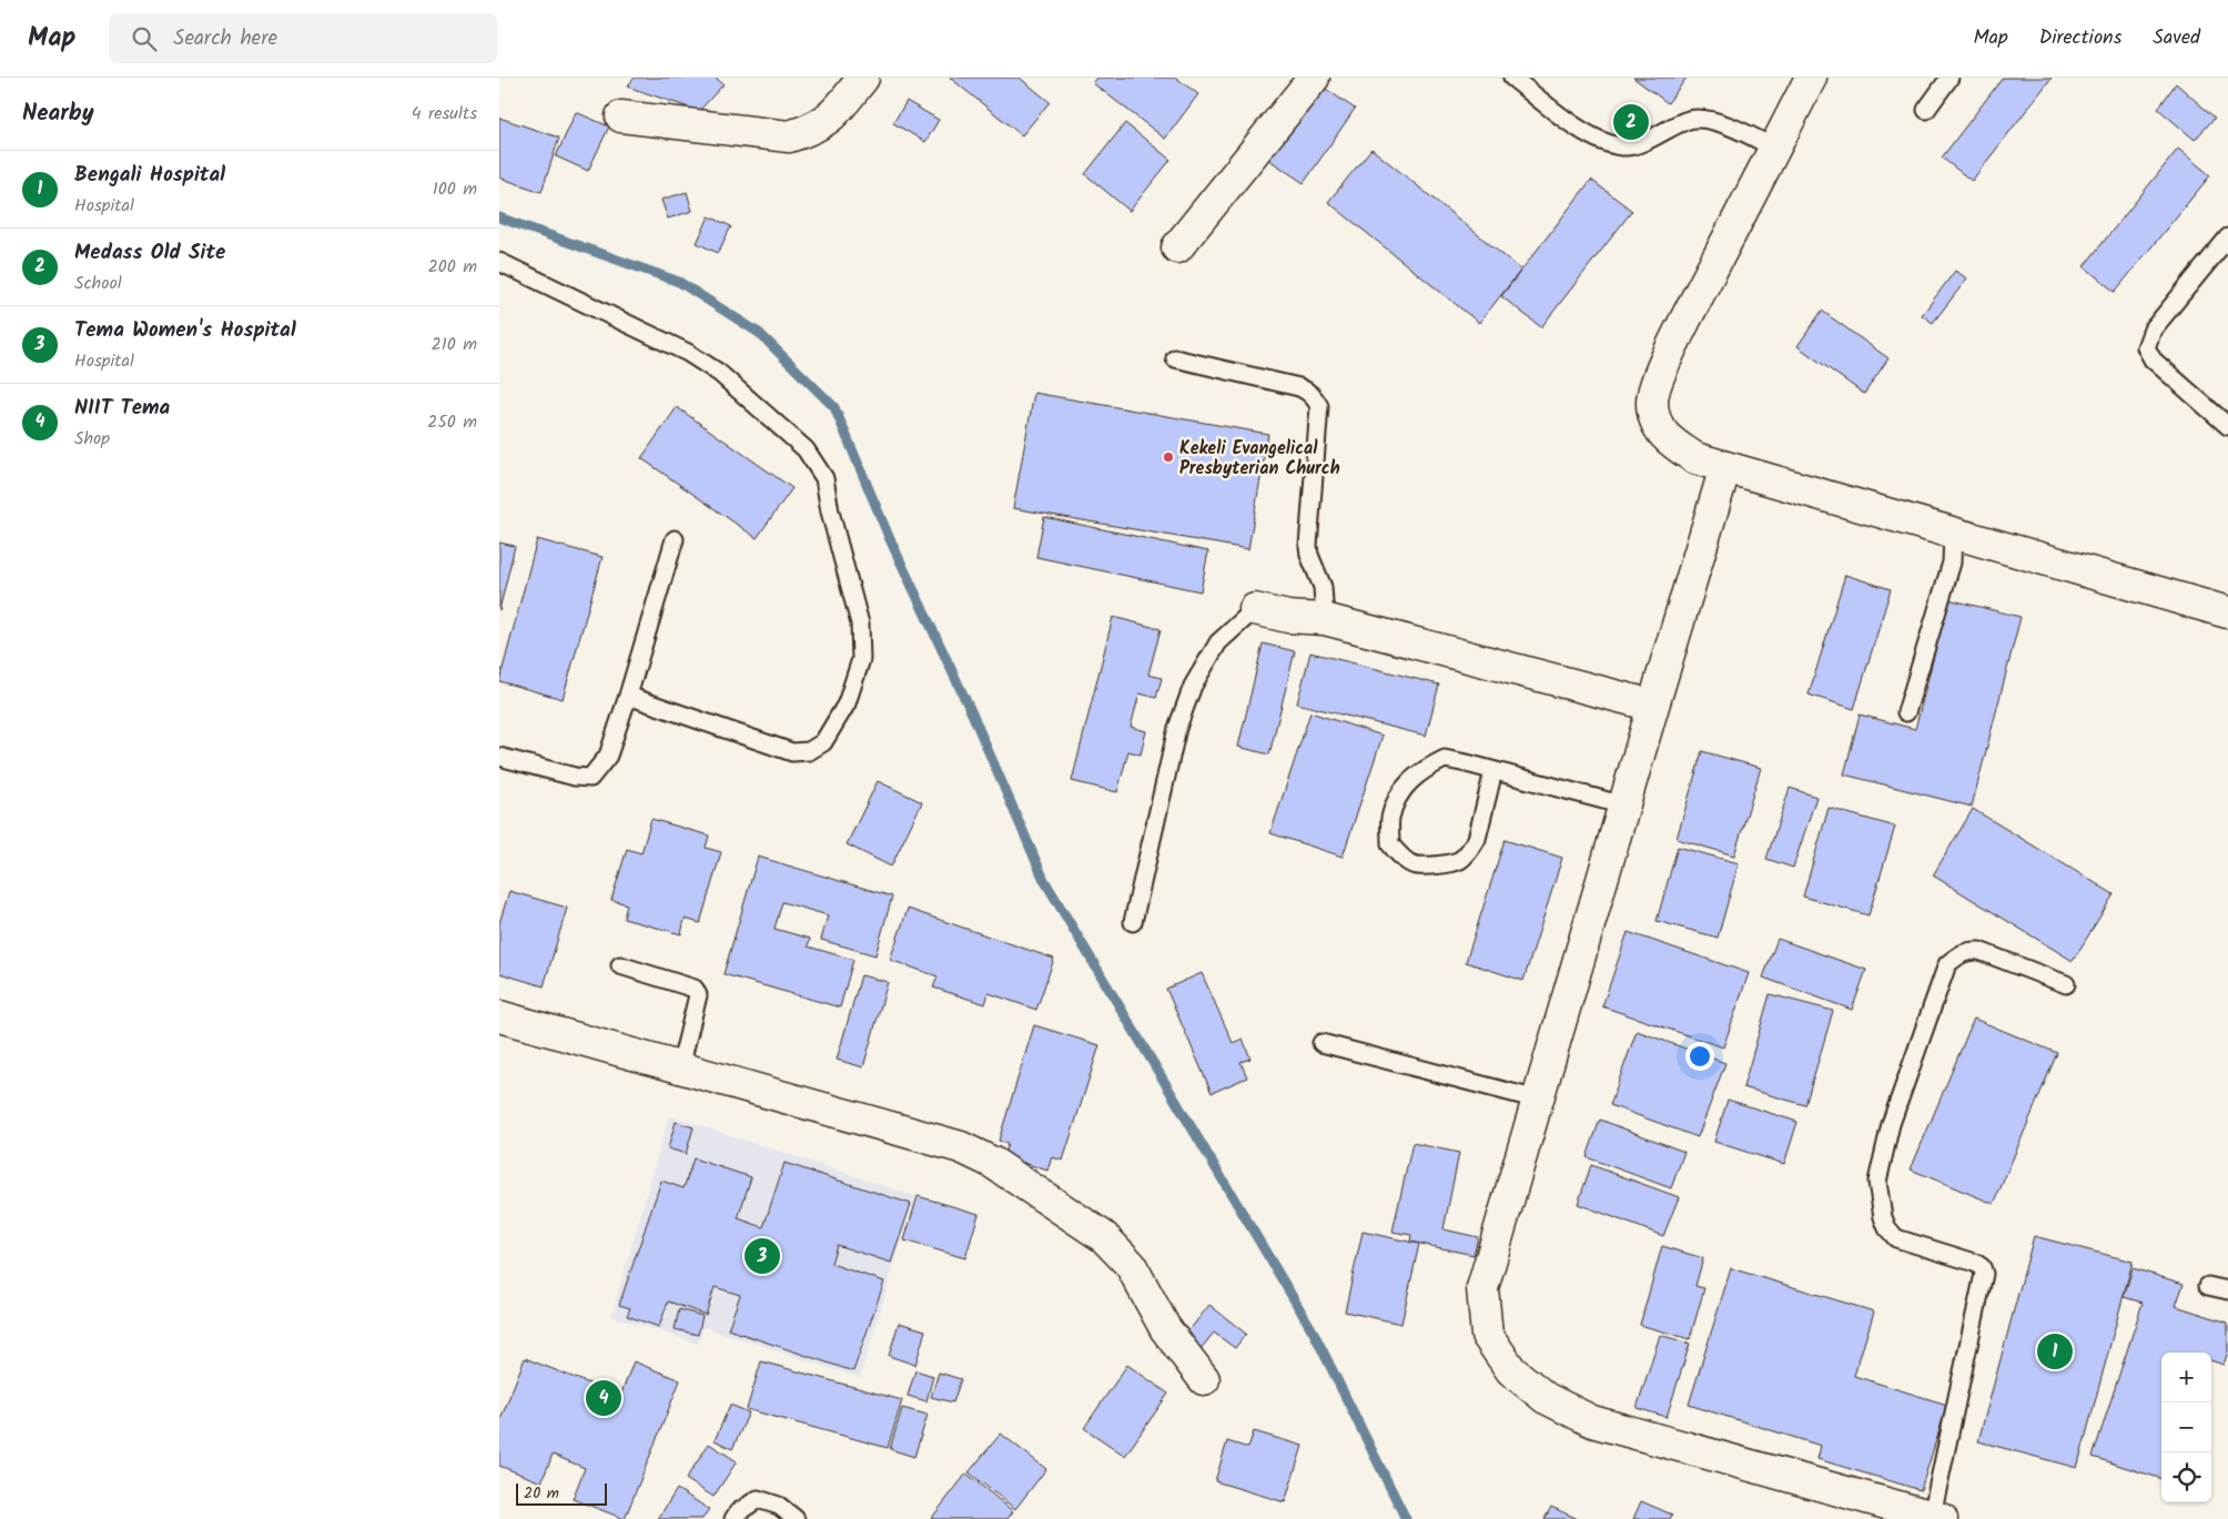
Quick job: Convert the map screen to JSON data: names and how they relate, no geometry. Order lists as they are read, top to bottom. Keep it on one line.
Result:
{"places":["Kekeli Evangelical Presbyterian Church"],"scale_bar":"20 m","page":{"header":"Map","search":"Search here","nav":["Map","Directions","Saved"],"heading":["Nearby","4 results"],"pins":["2","3","1","4"],"list":[{"mark":"1","name":"Bengali Hospital","note":"Hospital","value":"100 m"},{"mark":"2","name":"Medass Old Site","note":"School","value":"200 m"},{"mark":"3","name":"Tema Women's Hospital","note":"Hospital","value":"210 m"},{"mark":"4","name":"NIIT Tema","note":"Shop","value":"250 m"}],"map_buttons":["+","−"],"scale":"20 m"}}
